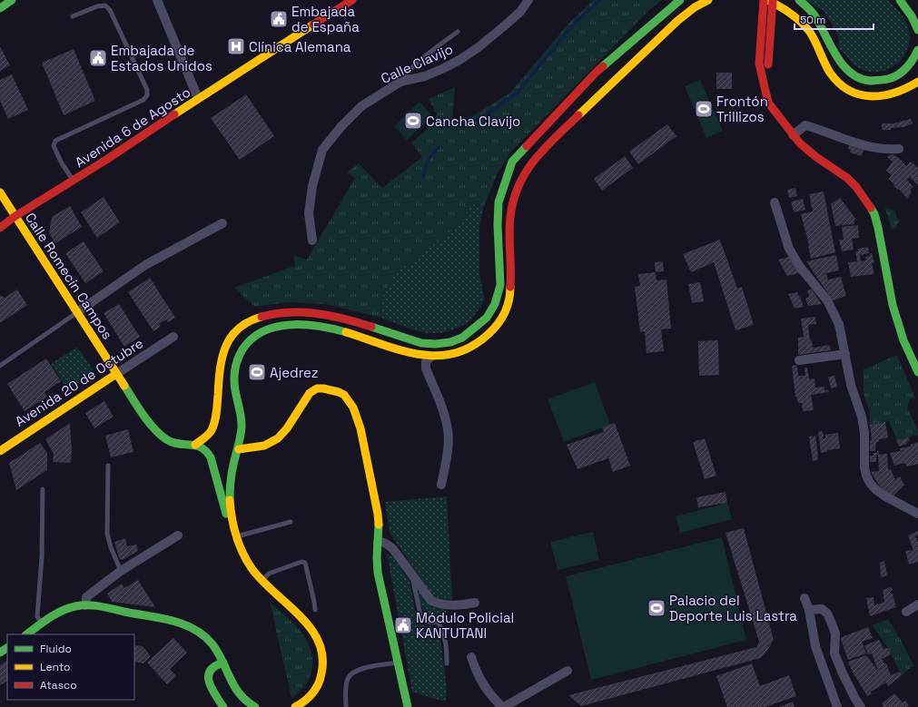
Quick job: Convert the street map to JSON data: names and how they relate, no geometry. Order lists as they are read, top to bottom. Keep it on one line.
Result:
{"streets":{"main road":["Avenida 6 de Agosto","Calle Romecín Campos","Avenida 20 de Octubre"],"street":["Calle Clavijo"]},"crossings":[["Avenida 6 de Agosto","Calle Romecín Campos"],["Calle Romecín Campos","Avenida 20 de Octubre"]],"places":{"public building":["Embajada de España","Embajada de Estados Unidos","Módulo Policial KANTUTANI"],"hospital":["Clínica Alemana"],"sports":["Frontón Trillizos","Cancha Clavijo","Ajedrez","Palacio del Deporte Luis Lastra"]},"legend":["Fluido","Lento","Atasco"],"scale_bar":"50 m"}
